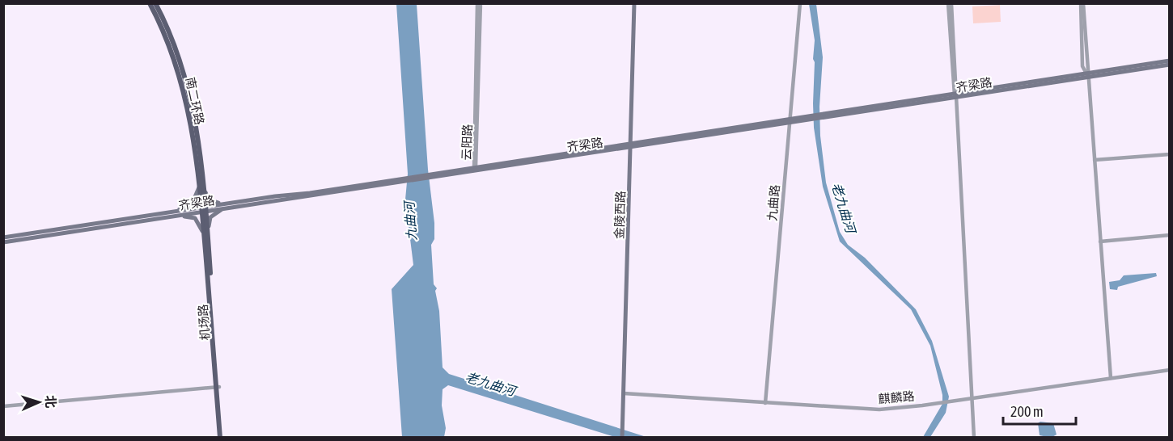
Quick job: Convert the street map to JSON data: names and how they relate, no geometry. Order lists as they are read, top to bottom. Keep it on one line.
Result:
{"streets":{"main road":["齐梁路","南二环路","金陵西路","机场路"],"street":["云阳路","九曲路","麒麟路"]},"crossings":[["齐梁路","南二环路"],["齐梁路","云阳路"],["齐梁路","九曲路"],["齐梁路","金陵西路"],["齐梁路","机场路"],["南二环路","机场路"],["九曲路","麒麟路"],["金陵西路","麒麟路"]],"water":["老九曲河","九曲河"],"scale_bar":"200 m","north":"right"}
